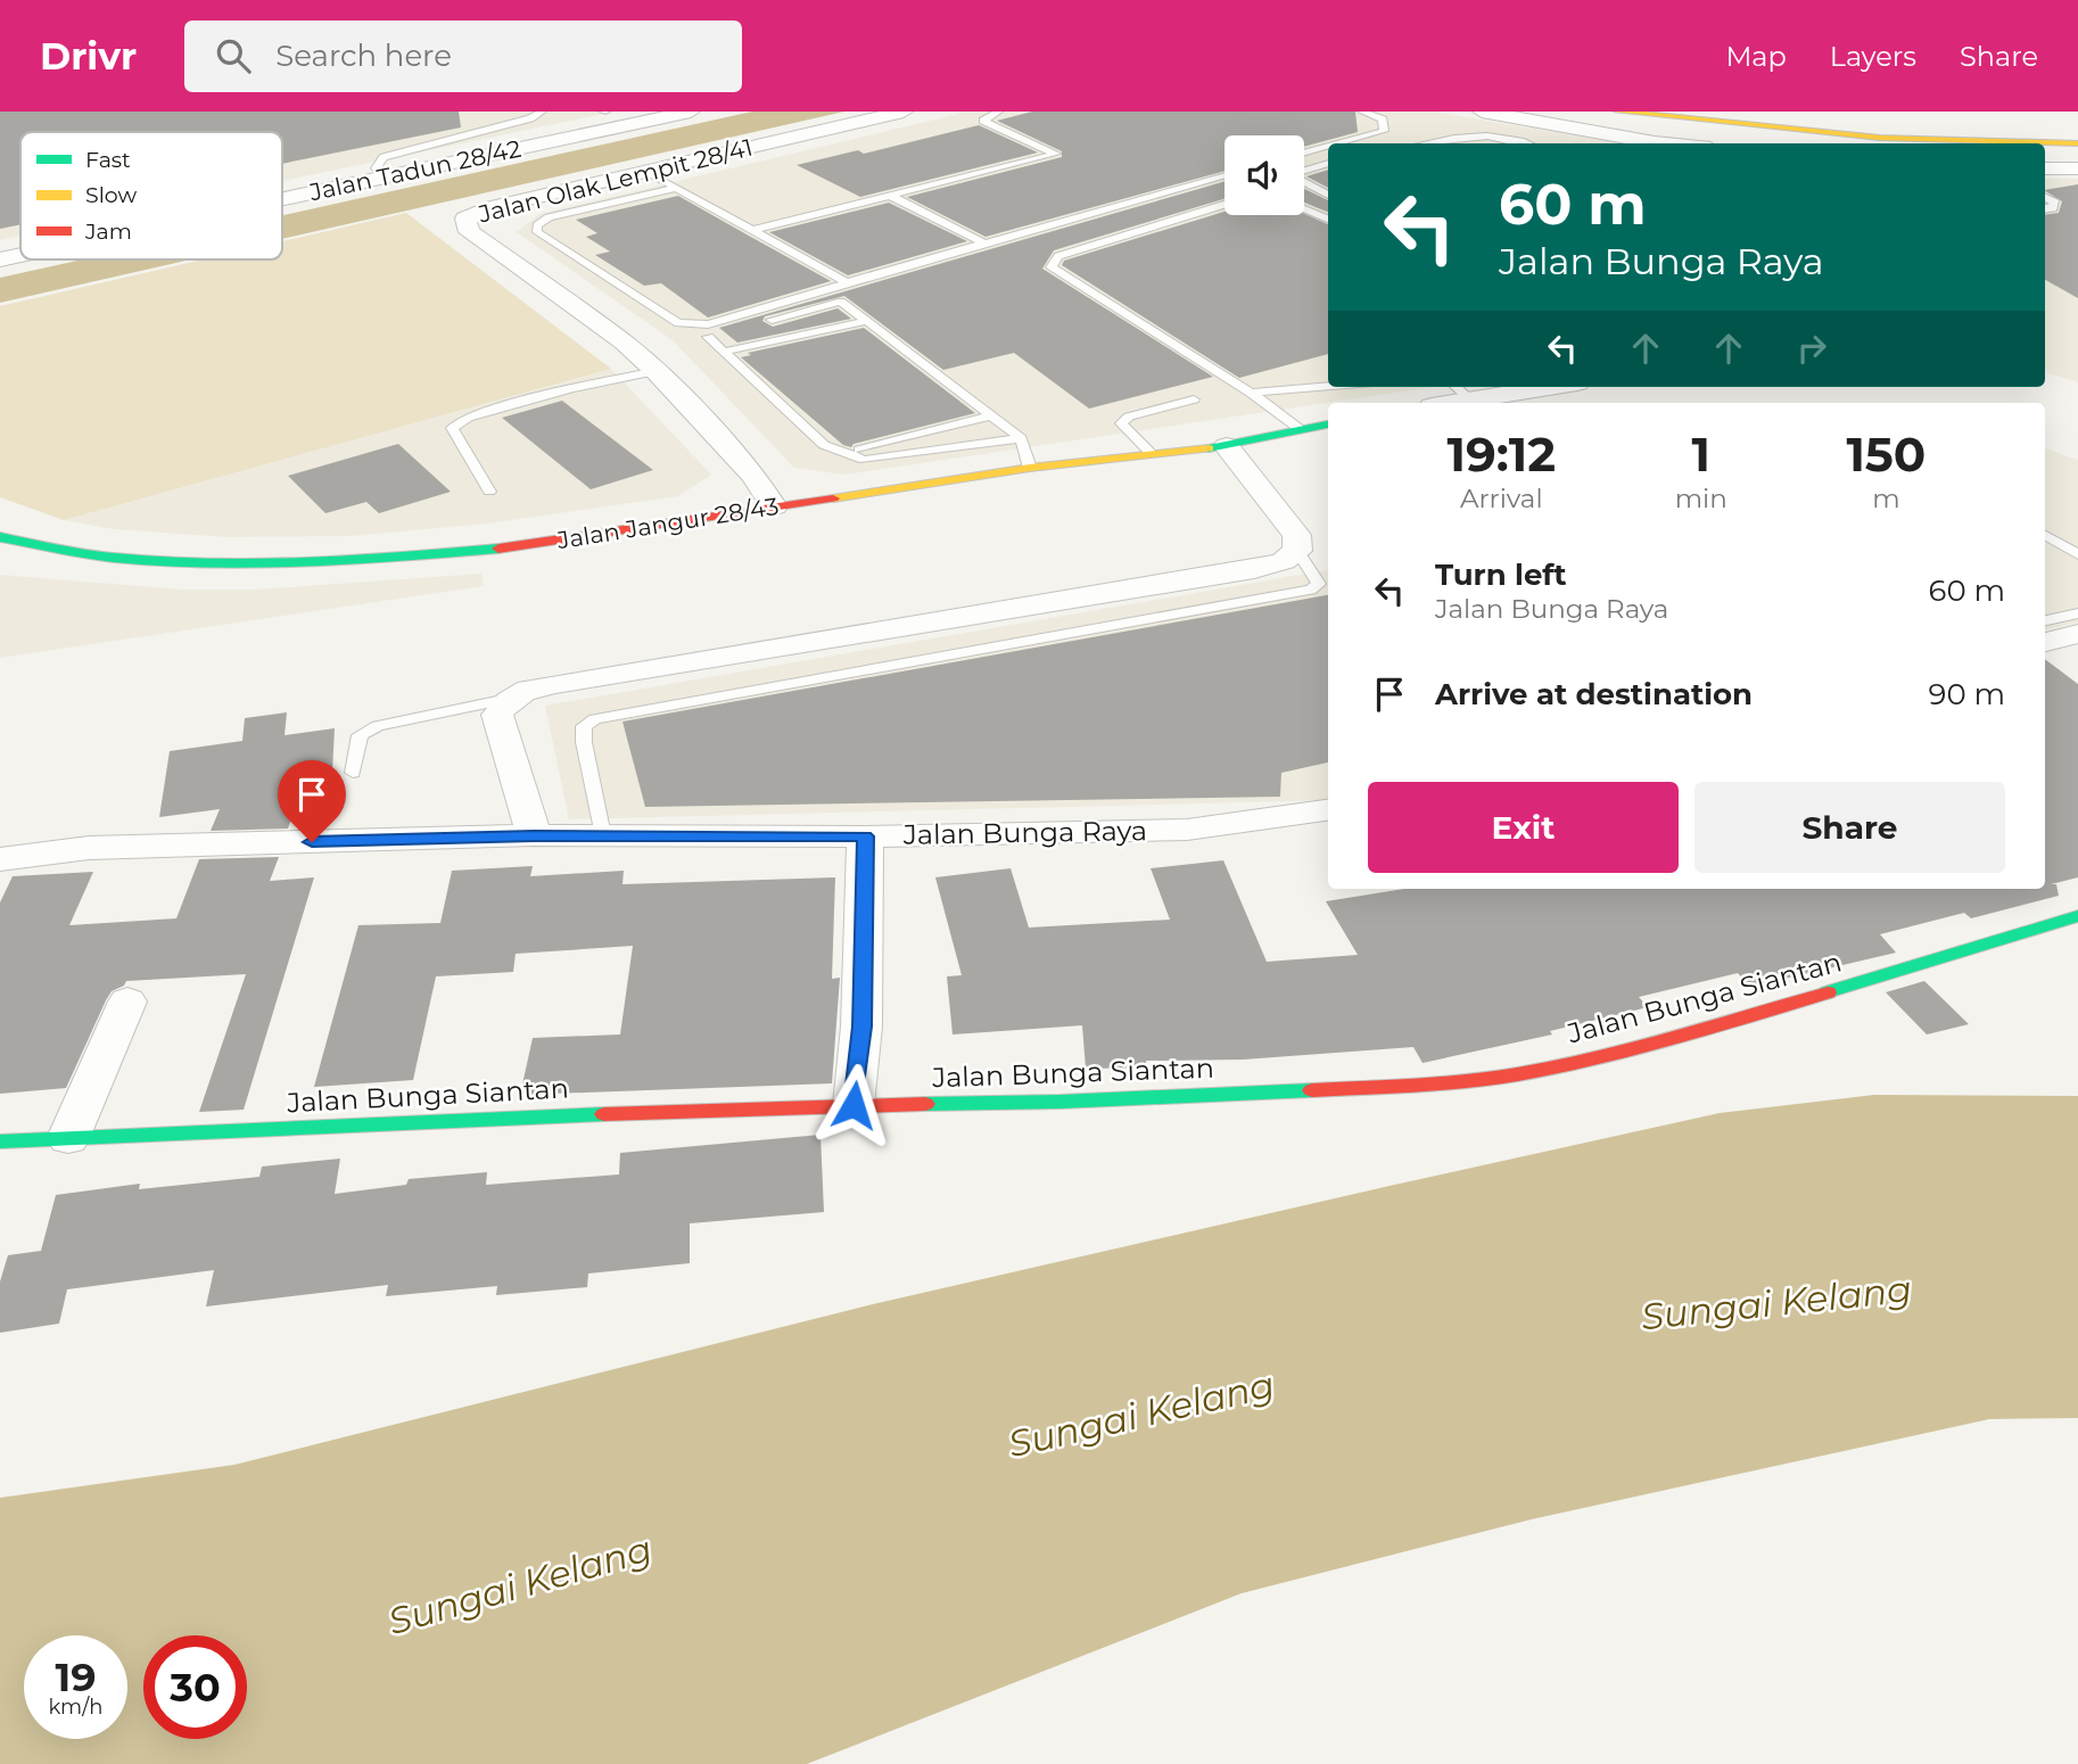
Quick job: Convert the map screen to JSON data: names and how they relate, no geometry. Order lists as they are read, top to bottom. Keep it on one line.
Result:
{"streets":{"street":["Jalan Tadun 28/42","Jalan Olak Lempit 28/41","Jalan Jangur 28/43","Jalan Bunga Raya","Jalan Bunga Siantan"]},"crossings":[["Jalan Olak Lempit 28/41","Jalan Jangur 28/43"]],"water":["Sungai Kelang"],"legend":["Fast","Slow","Jam"],"page":{"header":"Drivr","search":"Search here","nav":["Map","Layers","Share"],"turn":["60 m","Jalan Bunga Raya"],"eta":["19:12","Arrival","1","min","150","m"],"list":[{"name":"Turn left","note":"Jalan Bunga Raya","value":"60 m"},{"name":"Arrive at destination","value":"90 m"}],"buttons":["Exit","Share"],"speed":"19 km/h","limit":"30"}}
